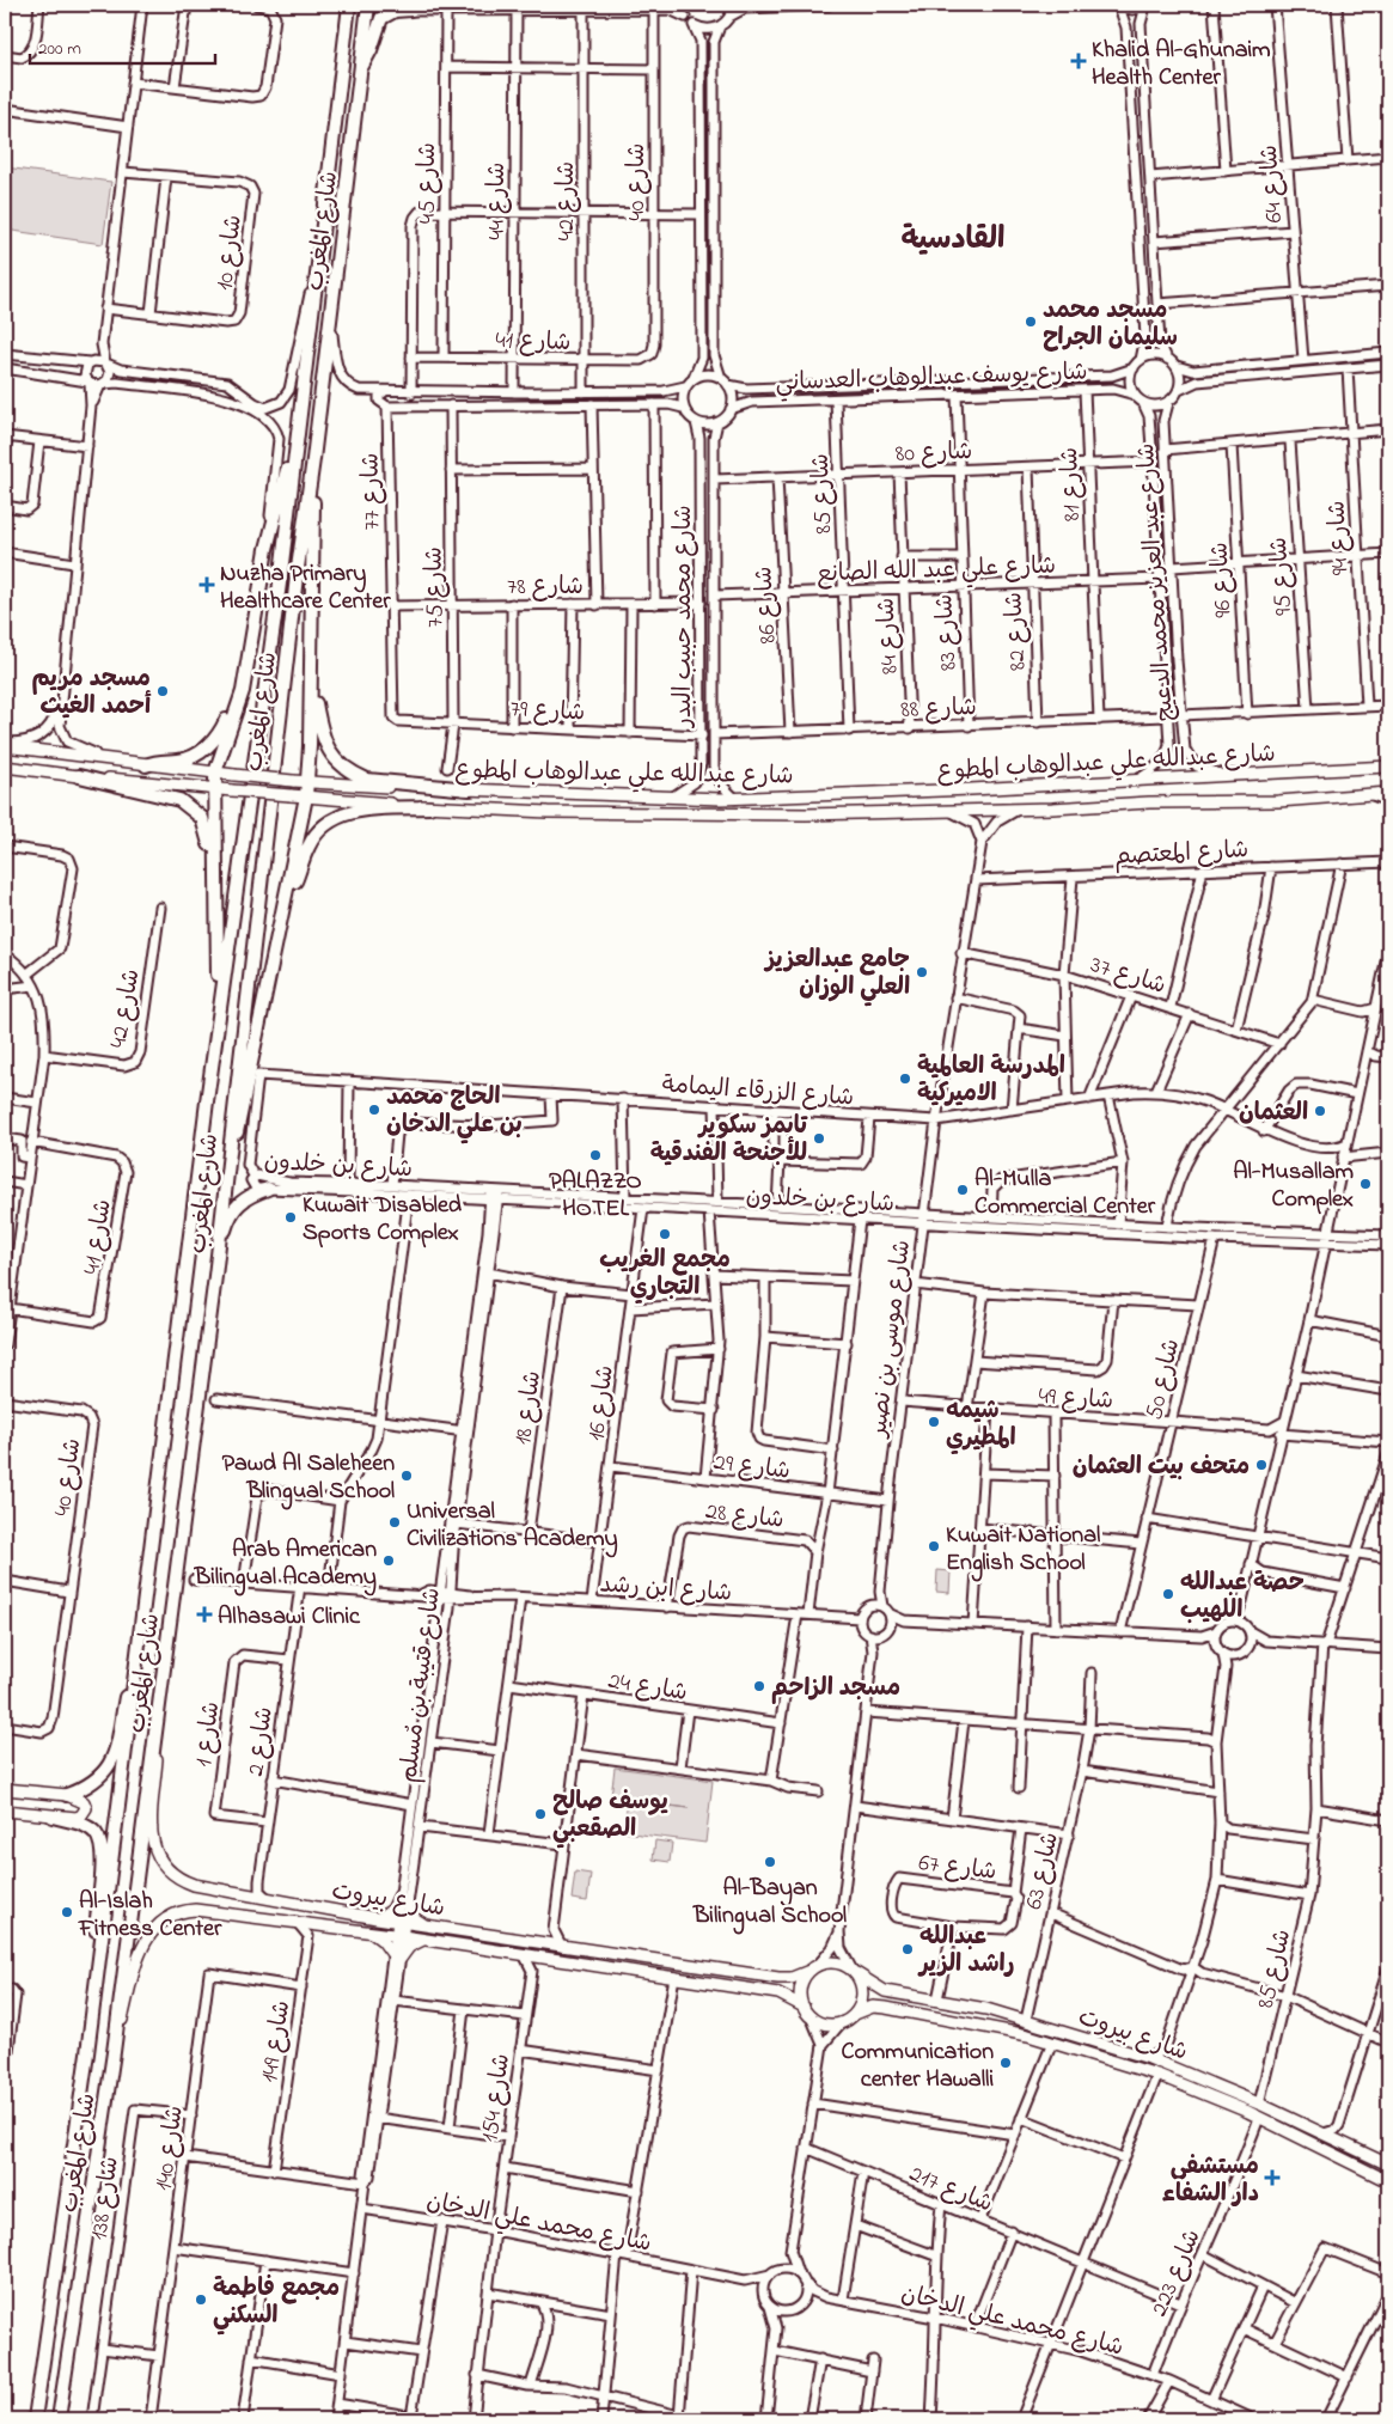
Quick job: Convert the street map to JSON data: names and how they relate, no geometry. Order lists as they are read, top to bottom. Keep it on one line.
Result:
{"streets":{"highway":["شارع المغرب"],"main road":["شارع عبدالله علي عبدالوهاب المطوع","شارع بيروت"],"street":["شارع 40","شارع 45","شارع 64","شارع 44","شارع 42","شارع 10","شارع 41","شارع يوسف عبدالوهاب العدساني","شارع 80","شارع 81","شارع 77","شارع 85","شارع 94","شارع علي عبد الله الصانع","شارع 95","شارع 96","شارع عبد العزيز محمد الدعيج","شارع 78","شارع 75","شارع 86","شارع محمد حبيب البدر","شارع 82","شارع 83","شارع 84","شارع 88","شارع 79","شارع المعتصم","شارع 37","شارع الزرقاء اليمامة","شارع بن خلدون","شارع موسى بن نصير","شارع 50","شارع 49","شارع 16","شارع 18","شارع 29","شارع 28","شارع ابن رشد","شارع قتيبة بن مُسلم","شارع 24","شارع 1","شارع 2","شارع 67","شارع 63","شارع 149","شارع 154","شارع 140","شارع 217","شارع 138","شارع محمد علي الدخان","شارع 223"]},"crossings":[["شارع 40","شارع 41"],["شارع 45","شارع 41"],["شارع 44","شارع 41"],["شارع 42","شارع 41"],["شارع المغرب","شارع بيروت"],["شارع يوسف عبدالوهاب العدساني","شارع 81"],["شارع يوسف عبدالوهاب العدساني","شارع 85"],["شارع يوسف عبدالوهاب العدساني","شارع عبد العزيز محمد الدعيج"],["شارع يوسف عبدالوهاب العدساني","شارع محمد حبيب البدر"],["شارع يوسف عبدالوهاب العدساني","شارع 83"],["شارع 80","شارع 81"],["شارع 80","شارع 85"],["شارع 80","شارع عبد العزيز محمد الدعيج"],["شارع 80","شارع 86"],["شارع 80","شارع محمد حبيب البدر"],["شارع 80","شارع 82"],["شارع 80","شارع 83"],["شارع 80","شارع 84"],["شارع 81","شارع علي عبد الله الصانع"],["شارع 81","شارع 88"],["شارع 77","شارع 78"],["شارع 77","شارع 79"],["شارع 85","شارع علي عبد الله الصانع"],["شارع 85","شارع 88"],["شارع 85","شارع بيروت"],["شارع علي عبد الله الصانع","شارع عبد العزيز محمد الدعيج"],["شارع علي عبد الله الصانع","شارع 86"],["شارع علي عبد الله الصانع","شارع محمد حبيب البدر"],["شارع علي عبد الله الصانع","شارع 82"],["شارع علي عبد الله الصانع","شارع 83"],["شارع علي عبد الله الصانع","شارع 84"],["شارع عبد العزيز محمد الدعيج","شارع 88"],["شارع عبد العزيز محمد الدعيج","شارع عبدالله علي عبدالوهاب المطوع"],["شارع 78","شارع 75"],["شارع 78","شارع محمد حبيب البدر"],["شارع 75","شارع 79"],["شارع 86","شارع 88"],["شارع محمد حبيب البدر","شارع 88"],["شارع محمد حبيب البدر","شارع 79"],["شارع محمد حبيب البدر","شارع عبدالله علي عبدالوهاب المطوع"],["شارع 82","شارع 88"],["شارع 83","شارع 88"],["شارع 84","شارع 88"],["شارع المعتصم","شارع موسى بن نصير"],["شارع 37","شارع موسى بن نصير"],["شارع الزرقاء اليمامة","شارع بن خلدون"],["شارع الزرقاء اليمامة","شارع موسى بن نصير"],["شارع بن خلدون","شارع موسى بن نصير"],["شارع بن خلدون","شارع 50"],["شارع بن خلدون","شارع 16"],["شارع بن خلدون","شارع قتيبة بن مُسلم"],["شارع موسى بن نصير","شارع 49"],["شارع موسى بن نصير","شارع 29"],["شارع موسى بن نصير","شارع ابن رشد"],["شارع 50","شارع 49"],["شارع 16","شارع 29"],["شارع 16","شارع ابن رشد"],["شارع 28","شارع ابن رشد"],["شارع ابن رشد","شارع قتيبة بن مُسلم"],["شارع ابن رشد","شارع 2"],["شارع قتيبة بن مُسلم","شارع بيروت"],["شارع قتيبة بن مُسلم","شارع محمد علي الدخان"],["شارع 1","شارع 2"],["شارع 2","شارع بيروت"],["شارع 63","شارع بيروت"],["شارع بيروت","شارع 149"],["شارع بيروت","شارع 223"],["شارع 149","شارع 140"],["شارع 154","شارع محمد علي الدخان"],["شارع 140","شارع 138"],["شارع 217","شارع 223"],["شارع محمد علي الدخان","شارع 223"]],"districts":["القادسية"],"places":{"health":["Khalid Al-Ghunaim Health Center","Nuzha Primary Healthcare Center","Alhasawi Clinic","مستشفى دار الشفاء"],"other":["مسجد محمد سليمان الجراح","مسجد مريم أحمد الغيث","جامع عبدالعزيز العلي الوزان","المدرسة العالمية الاميركية","الحاج محمد بن علي الدخان","العثمان","تايمز سكوير للأجنحة الفندقية","PALAZZO HOTEL","Al-Musallam Complex","Al-Mulla Commercial Center","Kuwait Disabled Sports Complex","مجمع الغريب التجاري","شيمه المطيري","متحف بيت العثمان","Pawd Al Saleheen Blingual School","Universal Civilizations Academy","Kuwait National English School","Arab American Bilingual Academy","حصة عبدالله اللهيب","مسجد الزاحم","يوسف صالح الصقعبي","Al-Bayan Bilingual School","Al-Islah Fitness Center","عبدالله راشد الزير","Communication center Hawalli","مجمع فاطمة السكني"]},"scale_bar":"200 m"}
